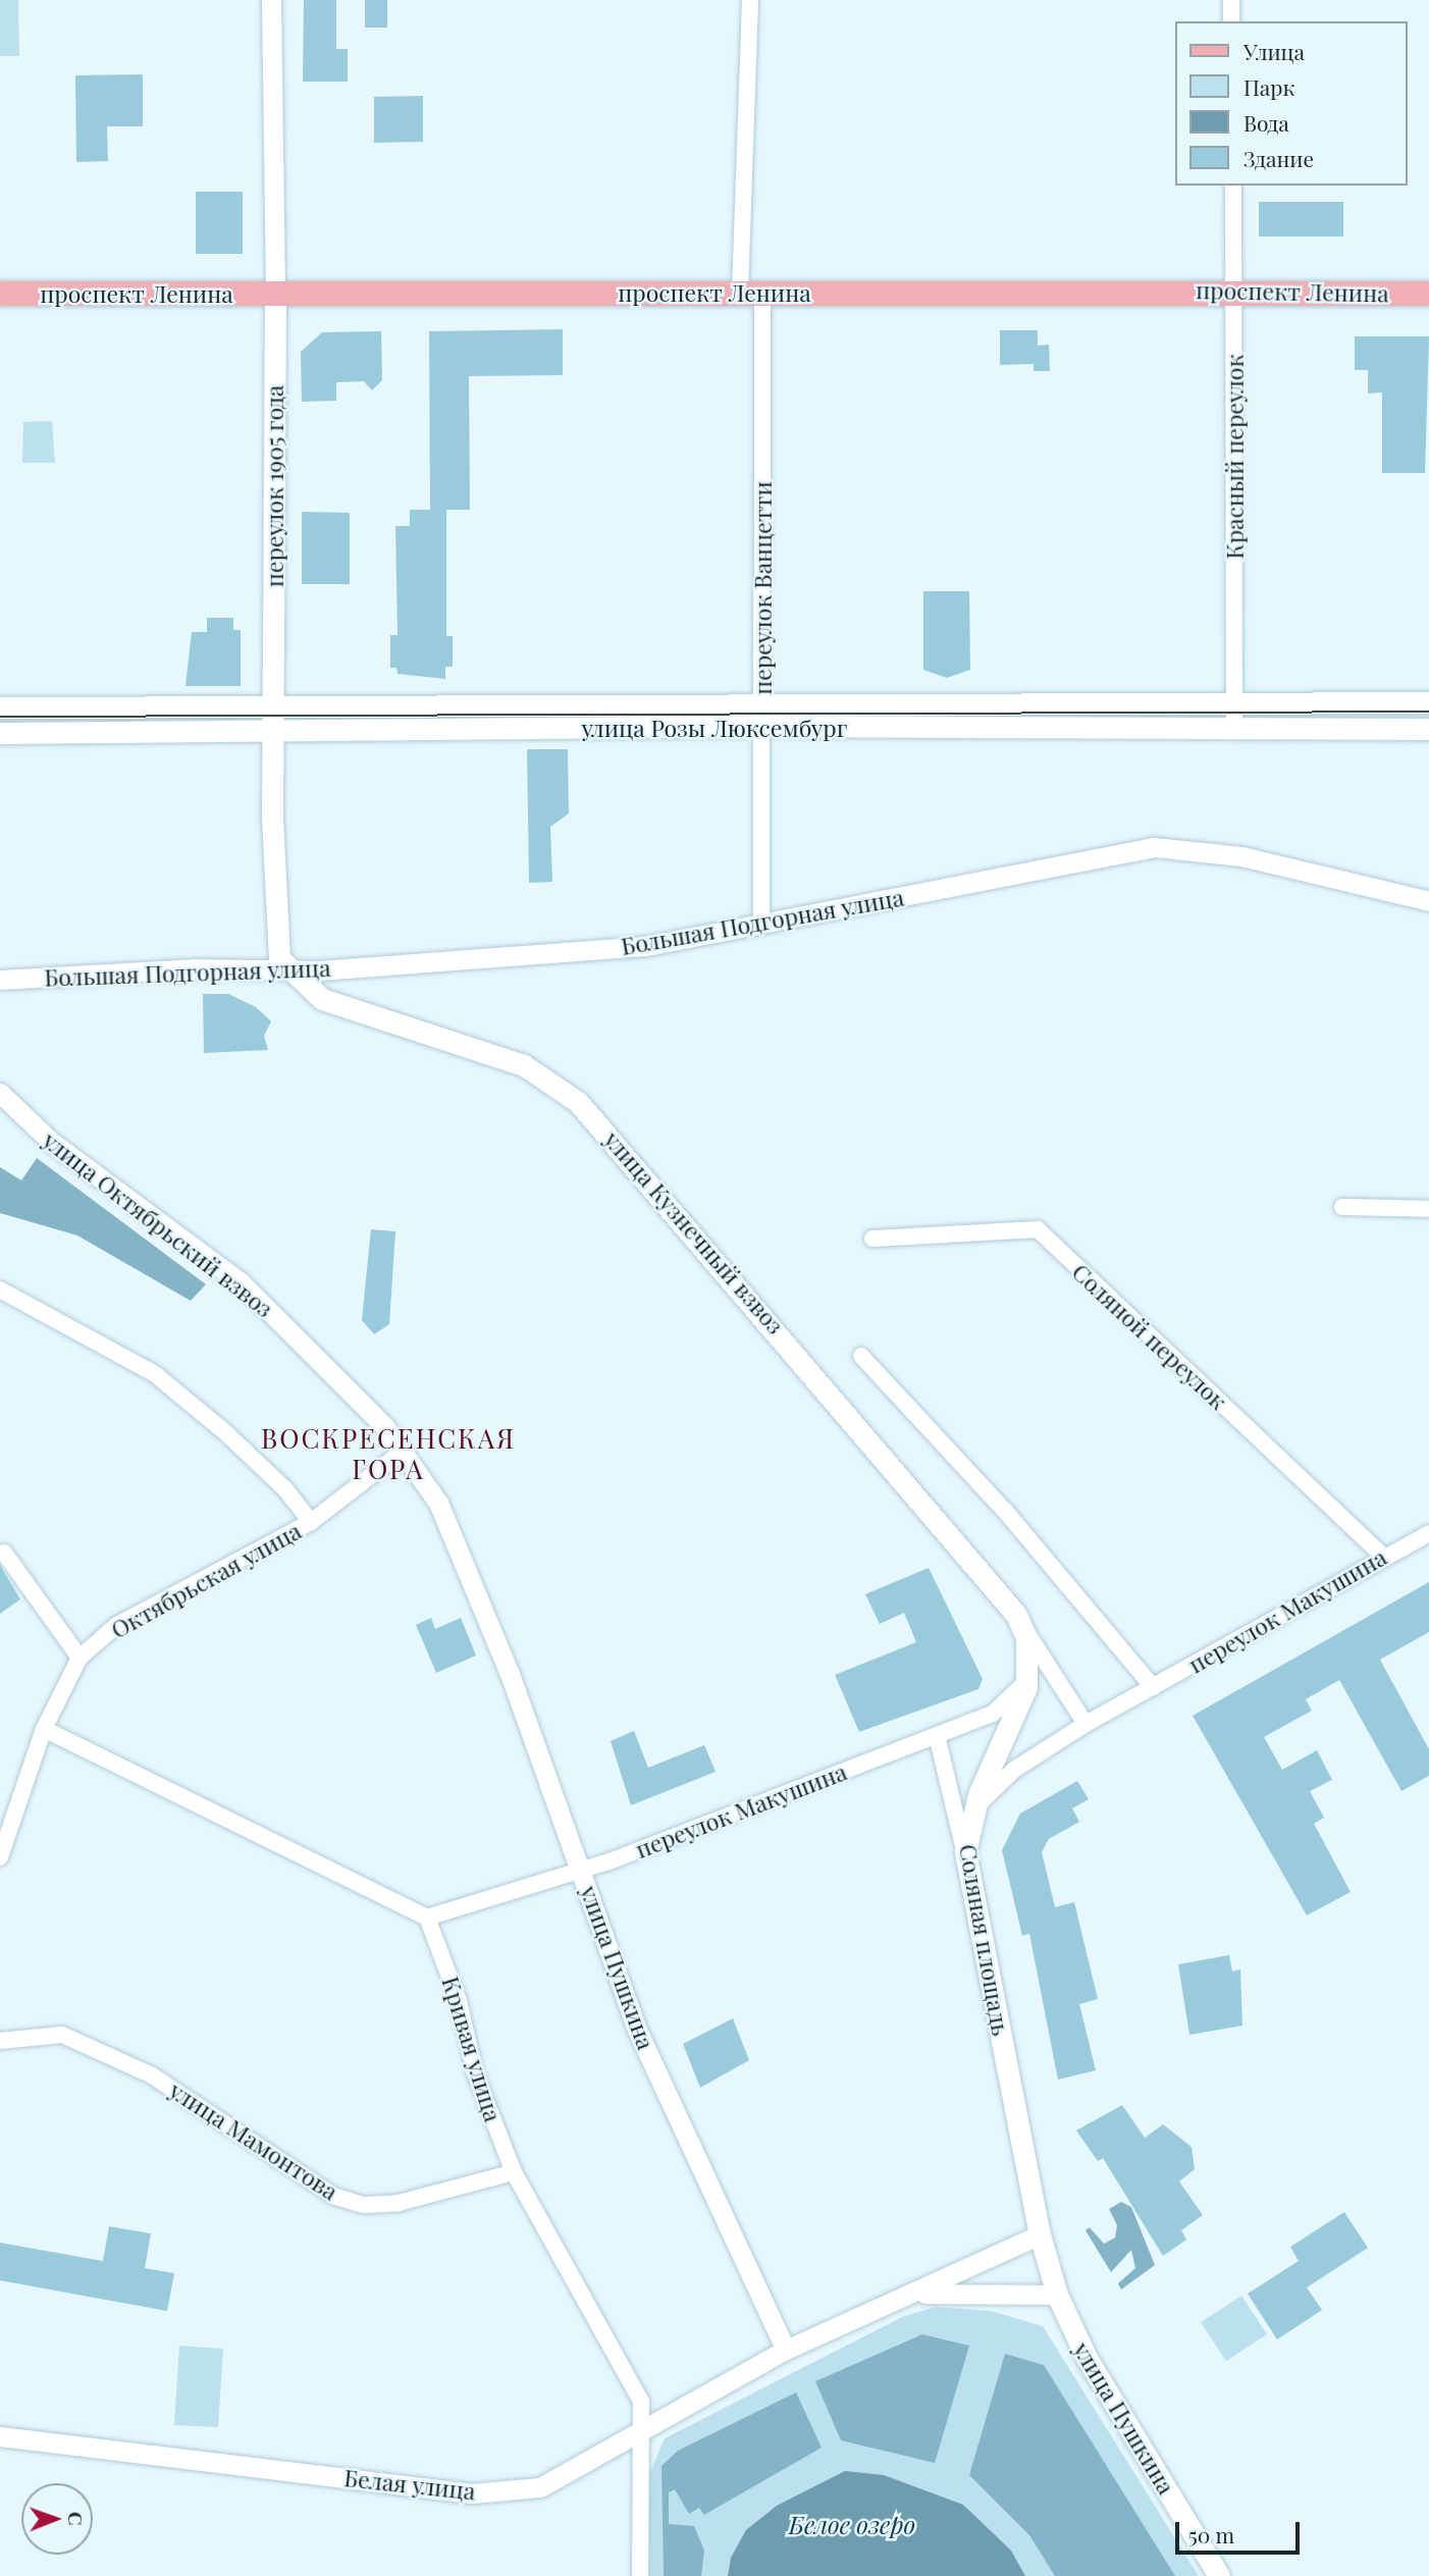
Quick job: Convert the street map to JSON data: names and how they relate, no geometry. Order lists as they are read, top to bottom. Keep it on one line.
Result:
{"streets":{"main road":["проспект Ленина","переулок 1905 года","улица Розы Люксембург","улица Кузнечный взвоз","Соляная площадь","улица Пушкина"],"street":["Красный переулок","переулок Ванцетти","Большая Подгорная улица","улица Октябрьский взвоз","Соляной переулок","Октябрьская улица","переулок Макушина","Кривая улица","улица Мамонтова","Белая улица"]},"crossings":[["проспект Ленина","Красный переулок"],["проспект Ленина","переулок 1905 года"],["проспект Ленина","переулок Ванцетти"],["Красный переулок","улица Розы Люксембург"],["переулок 1905 года","улица Розы Люксембург"],["переулок 1905 года","Большая Подгорная улица"],["переулок 1905 года","улица Кузнечный взвоз"],["переулок Ванцетти","улица Розы Люксембург"],["переулок Ванцетти","Большая Подгорная улица"],["Большая Подгорная улица","улица Кузнечный взвоз"],["улица Октябрьский взвоз","Октябрьская улица"],["улица Октябрьский взвоз","улица Пушкина"],["улица Кузнечный взвоз","Соляная площадь"],["Соляной переулок","переулок Макушина"],["Октябрьская улица","улица Пушкина"],["переулок Макушина","Соляная площадь"],["переулок Макушина","улица Пушкина"],["переулок Макушина","Кривая улица"],["Соляная площадь","улица Пушкина"],["улица Пушкина","Белая улица"],["Кривая улица","улица Мамонтова"],["Кривая улица","Белая улица"]],"districts":["ВОСКРЕСЕНСКАЯ ГОРА"],"water":["Белое озеро"],"legend":["Улица","Парк","Вода","Здание"],"scale_bar":"50 m","north":"right"}
